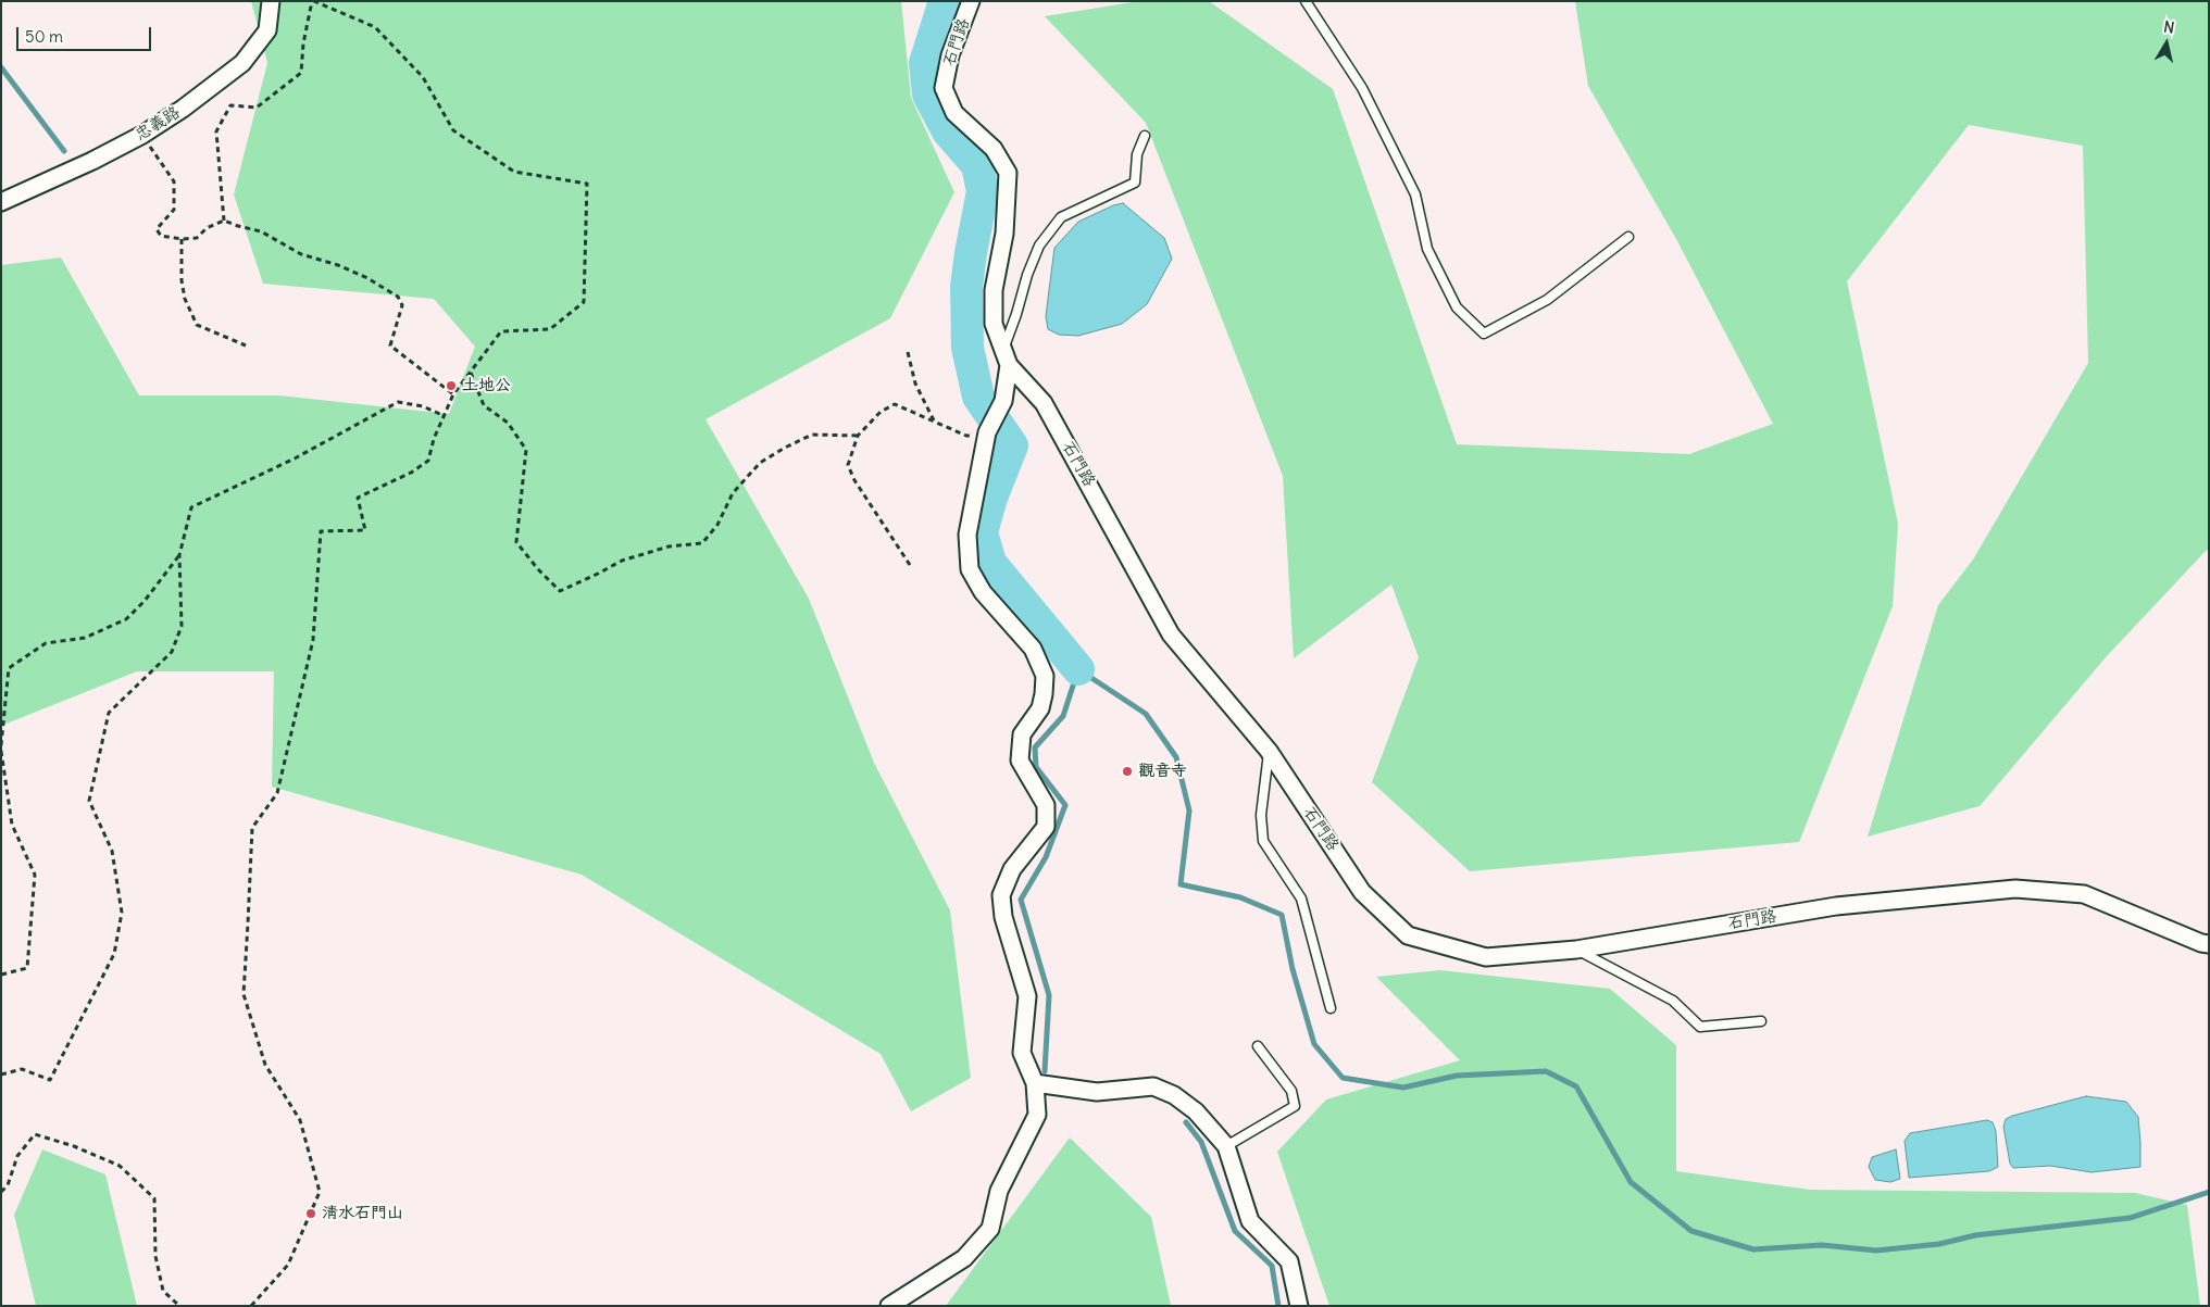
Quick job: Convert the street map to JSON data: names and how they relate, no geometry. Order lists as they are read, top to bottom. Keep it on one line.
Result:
{"streets":{"street":["石門路","忠義路"]},"places":["土地公","觀音寺","清水石門山"],"scale_bar":"50 m","north":"top"}
